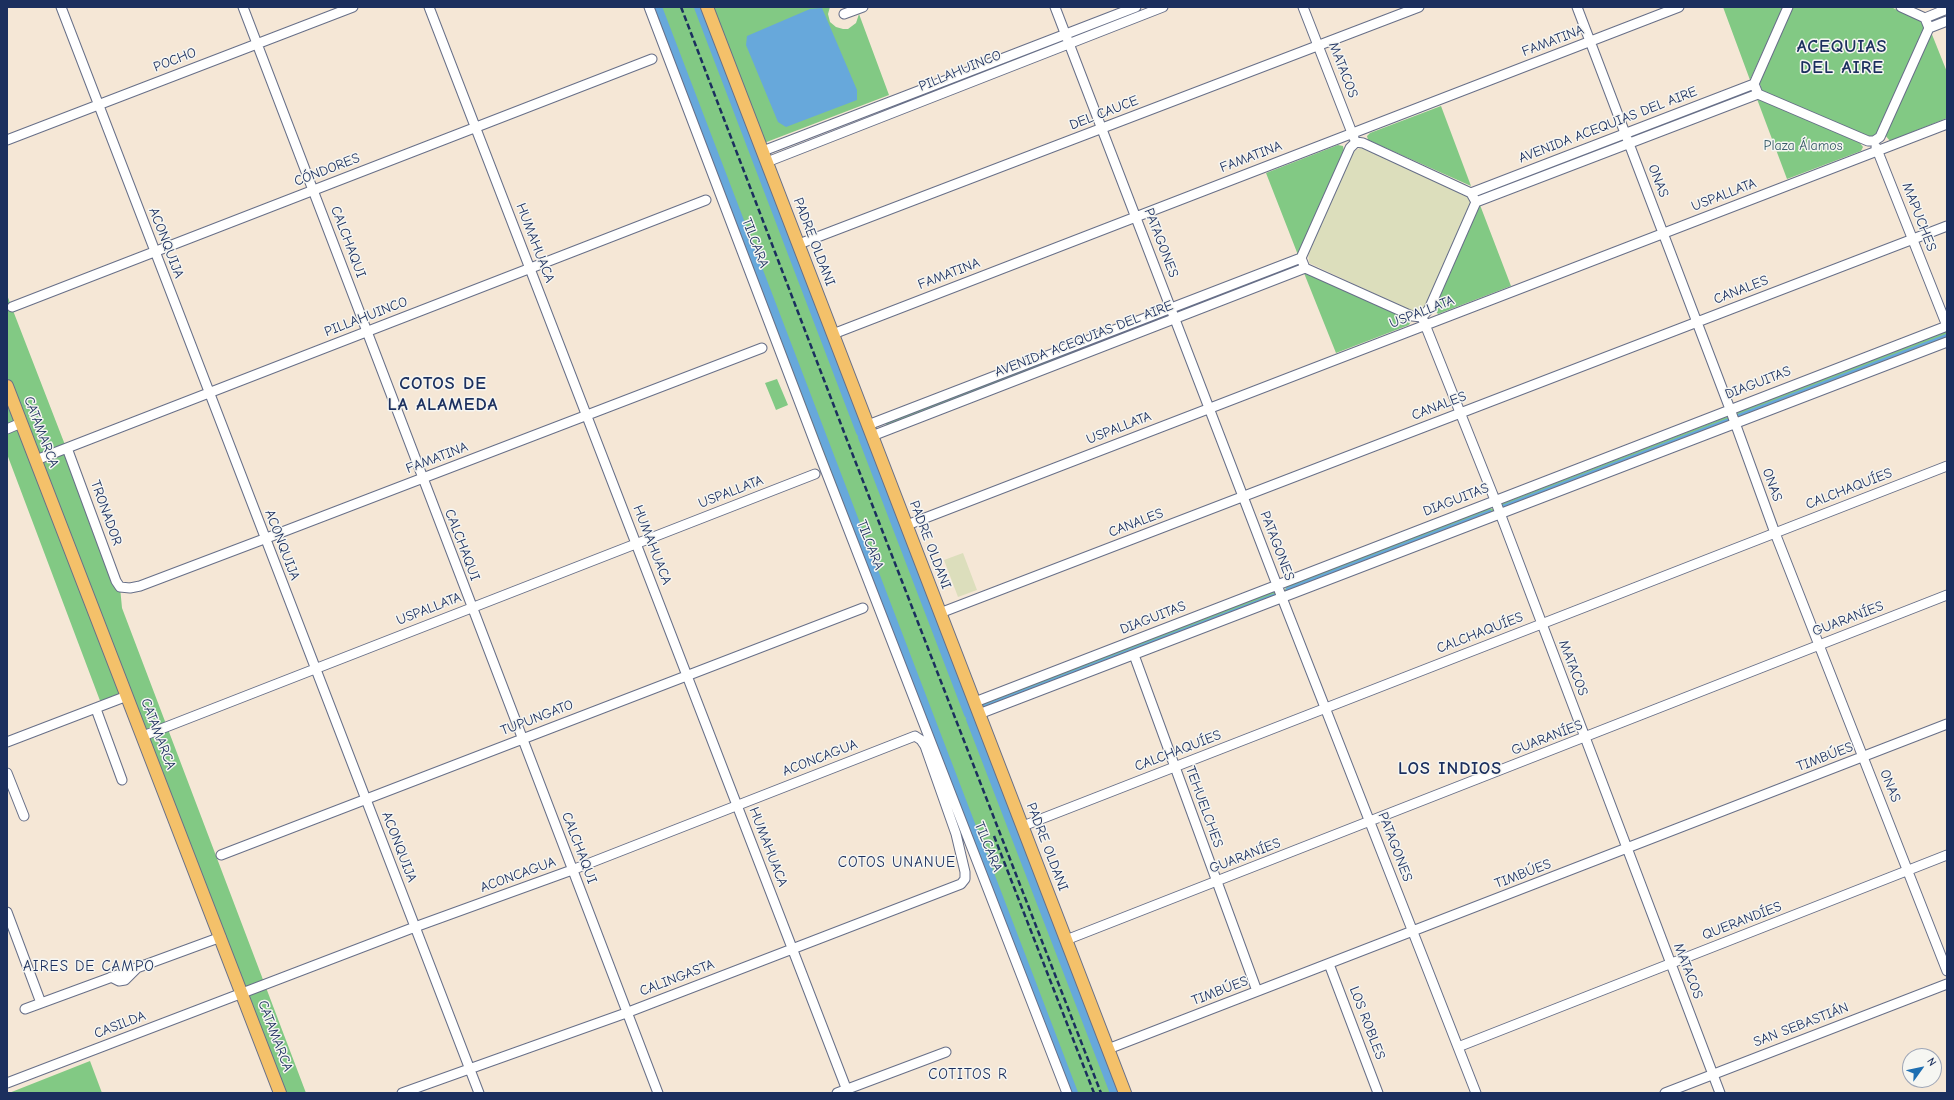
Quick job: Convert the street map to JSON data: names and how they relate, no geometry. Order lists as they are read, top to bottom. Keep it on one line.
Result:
{"streets":{"main road":["PADRE OLDANI","CATAMARCA"],"street":["FAMATINA","POCHO","MATACOS","PILLAHUINCO","DEL CAUCE","AVENIDA ACEQUIAS DEL AIRE","CÓNDORES","ONAS","USPALLATA","MAPUCHES","CALCHAQUI","ACONQUIJA","HUMAHUACA","TILCARA","PATAGONES","CANALES","DIAGUITAS","CALCHAQUÍES","TRONADOR","GUARANÍES","TUPUNGATO","TIMBÚES","ACONCAGUA","TEHUELCHES","QUERANDÍES","CALINGASTA","LOS ROBLES","CASILDA","SAN SEBASTIÁN"]},"crossings":[["FAMATINA","MATACOS"],["FAMATINA","ONAS"],["FAMATINA","CALCHAQUI"],["FAMATINA","PADRE OLDANI"],["FAMATINA","ACONQUIJA"],["FAMATINA","HUMAHUACA"],["FAMATINA","PATAGONES"],["FAMATINA","TRONADOR"],["POCHO","CALCHAQUI"],["POCHO","ACONQUIJA"],["MATACOS","DEL CAUCE"],["MATACOS","USPALLATA"],["MATACOS","CANALES"],["MATACOS","DIAGUITAS"],["MATACOS","CALCHAQUÍES"],["MATACOS","GUARANÍES"],["MATACOS","TIMBÚES"],["MATACOS","QUERANDÍES"],["MATACOS","SAN SEBASTIÁN"],["PILLAHUINCO","CALCHAQUI"],["PILLAHUINCO","PADRE OLDANI"],["PILLAHUINCO","ACONQUIJA"],["PILLAHUINCO","HUMAHUACA"],["PILLAHUINCO","PATAGONES"],["PILLAHUINCO","CATAMARCA"],["PILLAHUINCO","TRONADOR"],["DEL CAUCE","PADRE OLDANI"],["DEL CAUCE","PATAGONES"],["AVENIDA ACEQUIAS DEL AIRE","ONAS"],["AVENIDA ACEQUIAS DEL AIRE","PADRE OLDANI"],["AVENIDA ACEQUIAS DEL AIRE","PATAGONES"],["CÓNDORES","CALCHAQUI"],["CÓNDORES","ACONQUIJA"],["CÓNDORES","HUMAHUACA"],["ONAS","USPALLATA"],["ONAS","CANALES"],["ONAS","DIAGUITAS"],["ONAS","CALCHAQUÍES"],["ONAS","GUARANÍES"],["ONAS","TIMBÚES"],["ONAS","QUERANDÍES"],["USPALLATA","MAPUCHES"],["USPALLATA","CALCHAQUI"],["USPALLATA","PADRE OLDANI"],["USPALLATA","ACONQUIJA"],["USPALLATA","HUMAHUACA"],["USPALLATA","PATAGONES"],["USPALLATA","CATAMARCA"],["MAPUCHES","CANALES"],["MAPUCHES","DIAGUITAS"],["CALCHAQUI","TUPUNGATO"],["CALCHAQUI","ACONCAGUA"],["CALCHAQUI","CALINGASTA"],["PADRE OLDANI","CANALES"],["PADRE OLDANI","DIAGUITAS"],["PADRE OLDANI","CALCHAQUÍES"],["PADRE OLDANI","GUARANÍES"],["PADRE OLDANI","TIMBÚES"],["ACONQUIJA","TUPUNGATO"],["ACONQUIJA","ACONCAGUA"],["ACONQUIJA","CALINGASTA"],["HUMAHUACA","TUPUNGATO"],["HUMAHUACA","ACONCAGUA"],["HUMAHUACA","CALINGASTA"],["TILCARA","ACONCAGUA"],["TILCARA","CALINGASTA"],["PATAGONES","CANALES"],["PATAGONES","DIAGUITAS"],["PATAGONES","CALCHAQUÍES"],["PATAGONES","GUARANÍES"],["PATAGONES","TIMBÚES"],["PATAGONES","QUERANDÍES"],["DIAGUITAS","TEHUELCHES"],["CATAMARCA","ACONCAGUA"],["CATAMARCA","CASILDA"],["CALCHAQUÍES","TEHUELCHES"],["GUARANÍES","TEHUELCHES"],["TIMBÚES","TEHUELCHES"],["TIMBÚES","LOS ROBLES"],["ACONCAGUA","CASILDA"]],"districts":["ACEQUIAS DEL AIRE","COTOS DE LA ALAMEDA","LOS INDIOS","COTOS UNANUE","AIRES DE CAMPO","COTITOS R"],"parks":["Plaza Álamos"],"north":"top right"}
